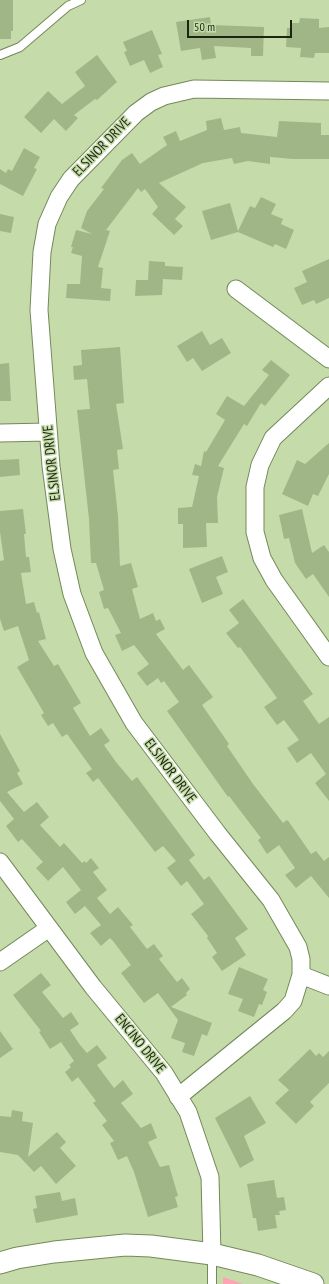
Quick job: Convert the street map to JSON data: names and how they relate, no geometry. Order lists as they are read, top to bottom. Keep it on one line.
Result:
{"streets":{"street":["ELSINOR DRIVE","ENCINO DRIVE"]},"crossings":[["ELSINOR DRIVE","ENCINO DRIVE"]],"scale_bar":"50 m"}
